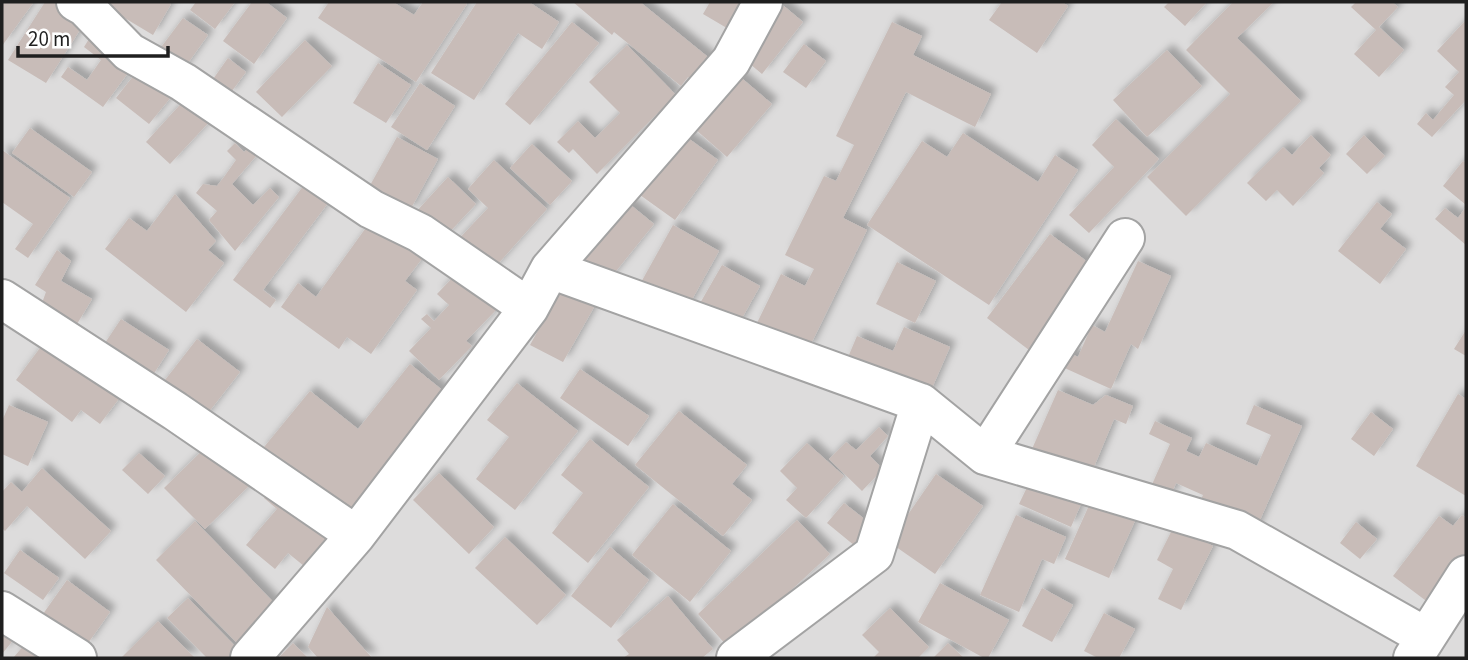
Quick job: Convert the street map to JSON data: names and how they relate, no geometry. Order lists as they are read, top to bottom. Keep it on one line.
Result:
{"scale_bar":"20 m"}
